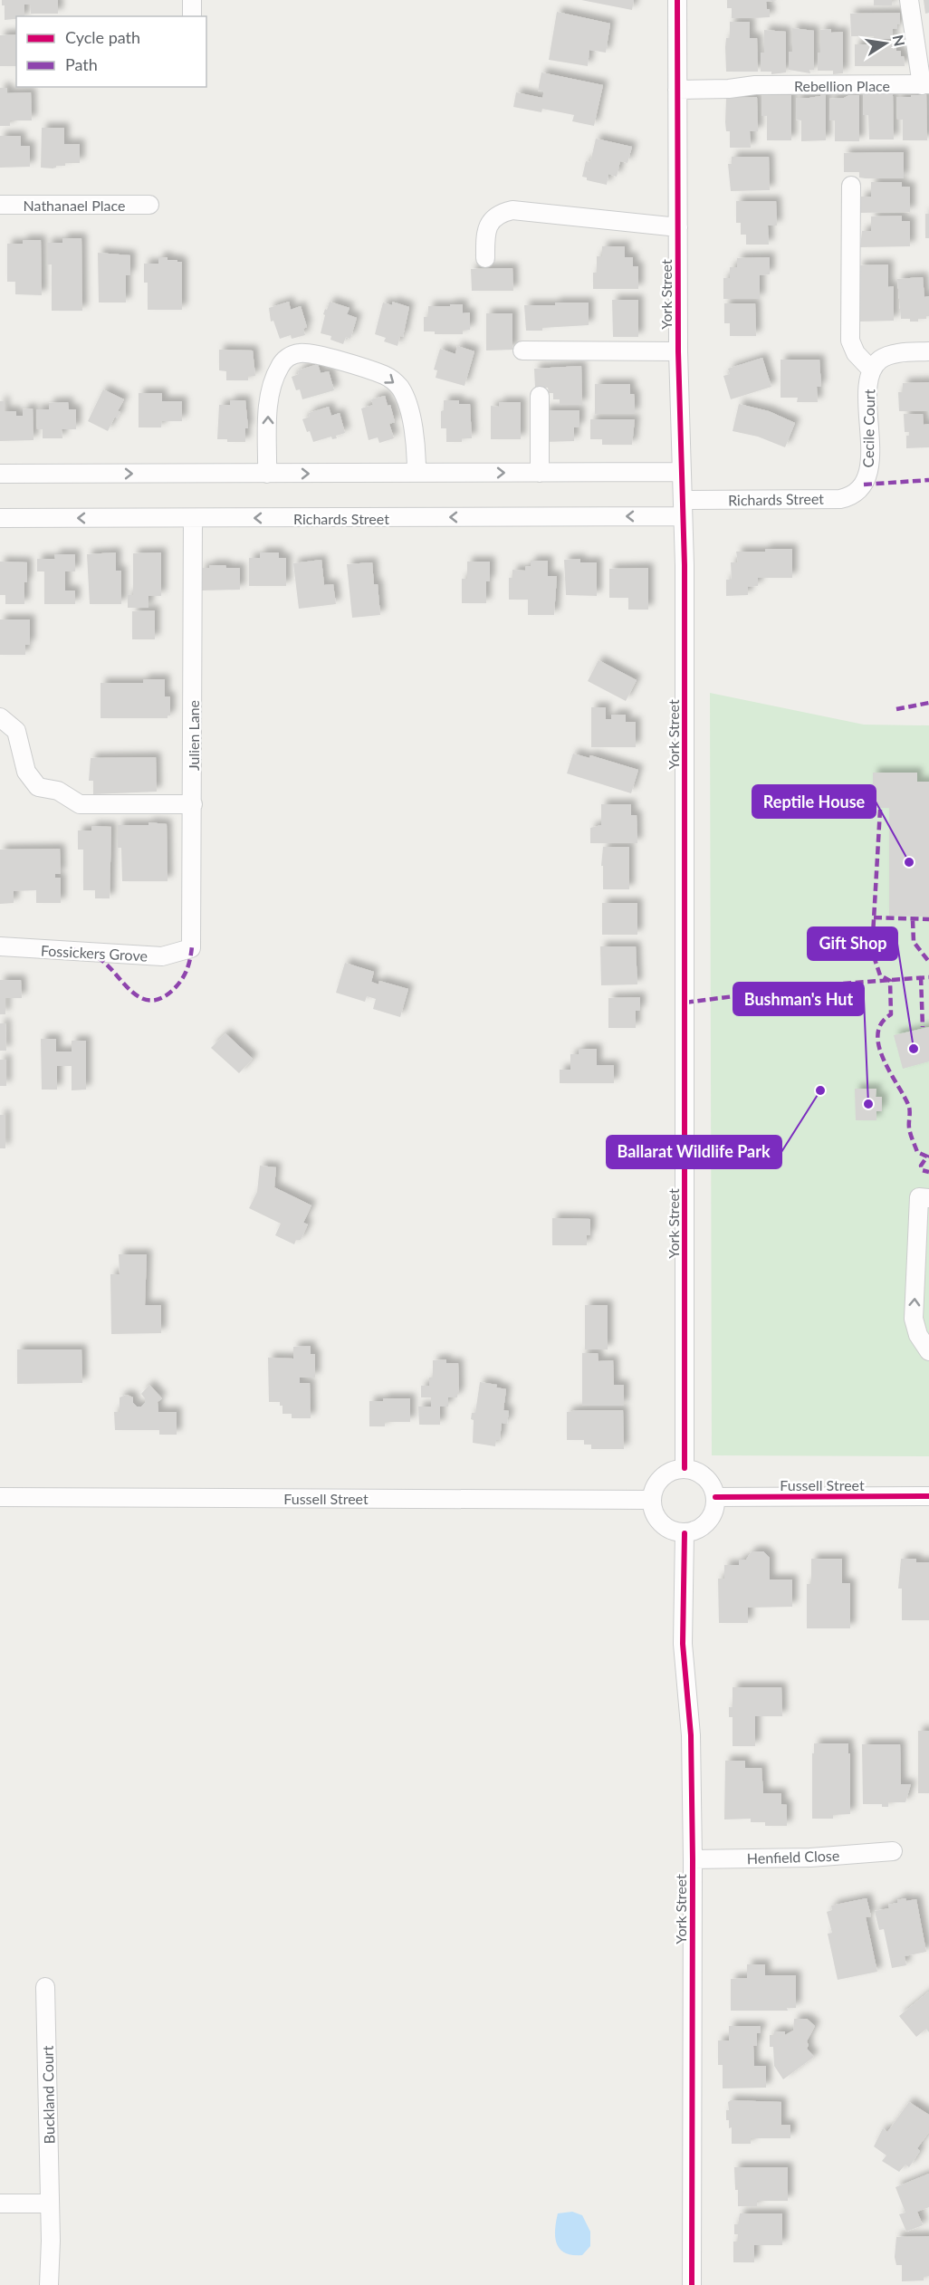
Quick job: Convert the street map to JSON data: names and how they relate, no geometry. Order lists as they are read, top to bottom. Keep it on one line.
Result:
{"streets":{"street":["Rebellion Place","Nathanael Place","York Street","Cecile Court","Richards Street","Julien Lane","Fossickers Grove","Fussell Street","Henfield Close","Buckland Court"]},"crossings":[["Rebellion Place","York Street"],["York Street","Richards Street"],["York Street","Fussell Street"],["York Street","Henfield Close"],["Cecile Court","Richards Street"],["Richards Street","Julien Lane"],["Julien Lane","Fossickers Grove"]],"places":["Reptile House","Gift Shop","Ballarat Wildlife Park","Bushman's Hut"],"legend":["Cycle path","Path"],"north":"right"}
